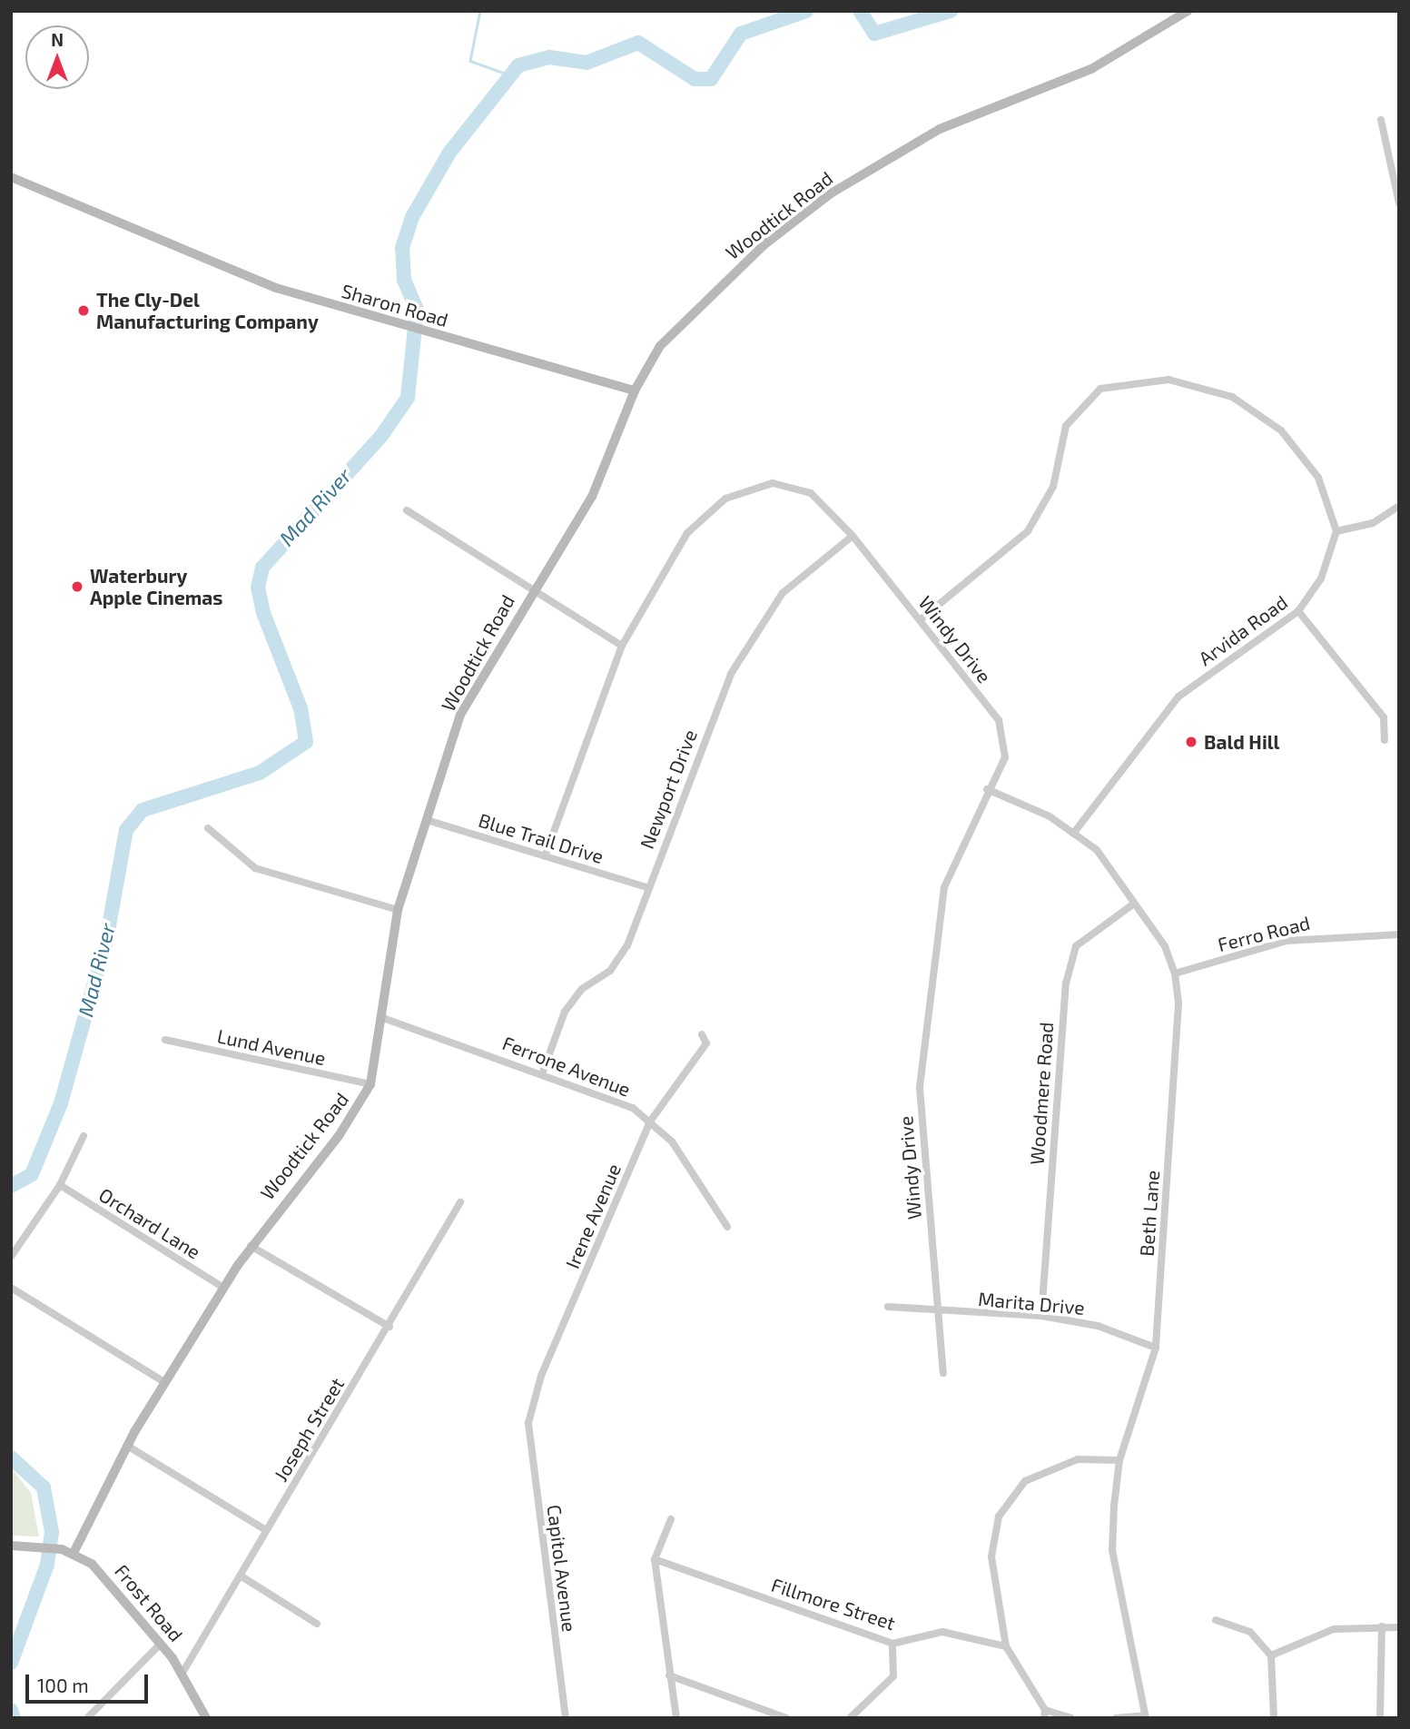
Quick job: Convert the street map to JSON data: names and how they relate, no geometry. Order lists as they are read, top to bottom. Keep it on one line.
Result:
{"streets":{"main road":["Woodtick Road","Sharon Road","Frost Road"],"street":["Arvida Road","Windy Drive","Newport Drive","Blue Trail Drive","Ferro Road","Lund Avenue","Ferrone Avenue","Woodmere Road","Beth Lane","Irene Avenue","Orchard Lane","Marita Drive","Joseph Street","Capitol Avenue","Fillmore Street"]},"crossings":[["Woodtick Road","Sharon Road"],["Woodtick Road","Blue Trail Drive"],["Woodtick Road","Lund Avenue"],["Woodtick Road","Ferrone Avenue"],["Woodtick Road","Orchard Lane"],["Woodtick Road","Frost Road"],["Arvida Road","Beth Lane"],["Windy Drive","Newport Drive"],["Windy Drive","Blue Trail Drive"],["Windy Drive","Beth Lane"],["Windy Drive","Marita Drive"],["Newport Drive","Blue Trail Drive"],["Newport Drive","Ferrone Avenue"],["Ferro Road","Beth Lane"],["Ferrone Avenue","Irene Avenue"],["Woodmere Road","Beth Lane"],["Woodmere Road","Marita Drive"],["Beth Lane","Marita Drive"],["Irene Avenue","Capitol Avenue"],["Joseph Street","Frost Road"]],"water":["Mad River"],"places":["The Cly-Del Manufacturing Company","Waterbury Apple Cinemas","Bald Hill"],"scale_bar":"100 m","north":"top"}
